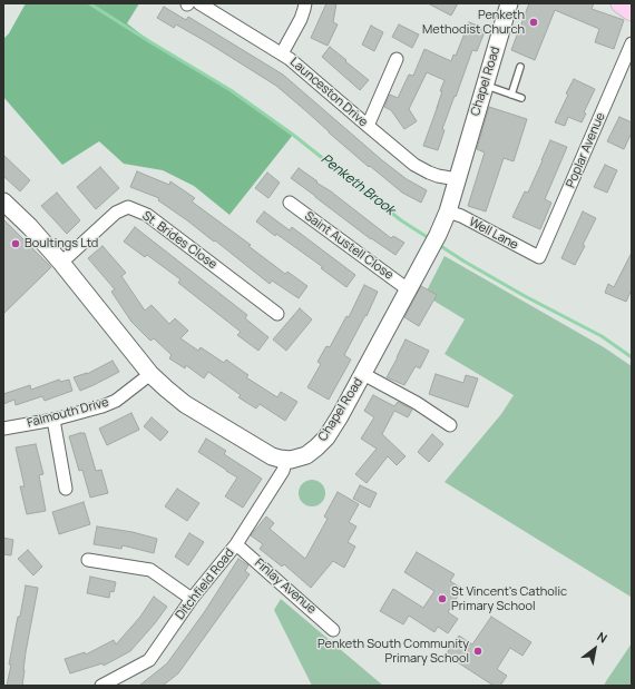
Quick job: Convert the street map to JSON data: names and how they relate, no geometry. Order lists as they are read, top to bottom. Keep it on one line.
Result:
{"streets":{"street":["Chapel Road","Launceston Drive","Poplar Avenue","Well Lane","St. Brides Close","Saint Austell Close","Falmouth Drive","Ditchfield Road","Finlay Avenue"]},"crossings":[["Chapel Road","Launceston Drive"],["Chapel Road","Well Lane"],["Chapel Road","Saint Austell Close"],["Chapel Road","Ditchfield Road"],["Poplar Avenue","Well Lane"],["Ditchfield Road","Finlay Avenue"]],"water":["Penketh Brook"],"places":["Penketh Methodist Church","Boultings Ltd","St Vincent's Catholic Primary School","Penketh South Community Primary School"],"north":"top right"}
